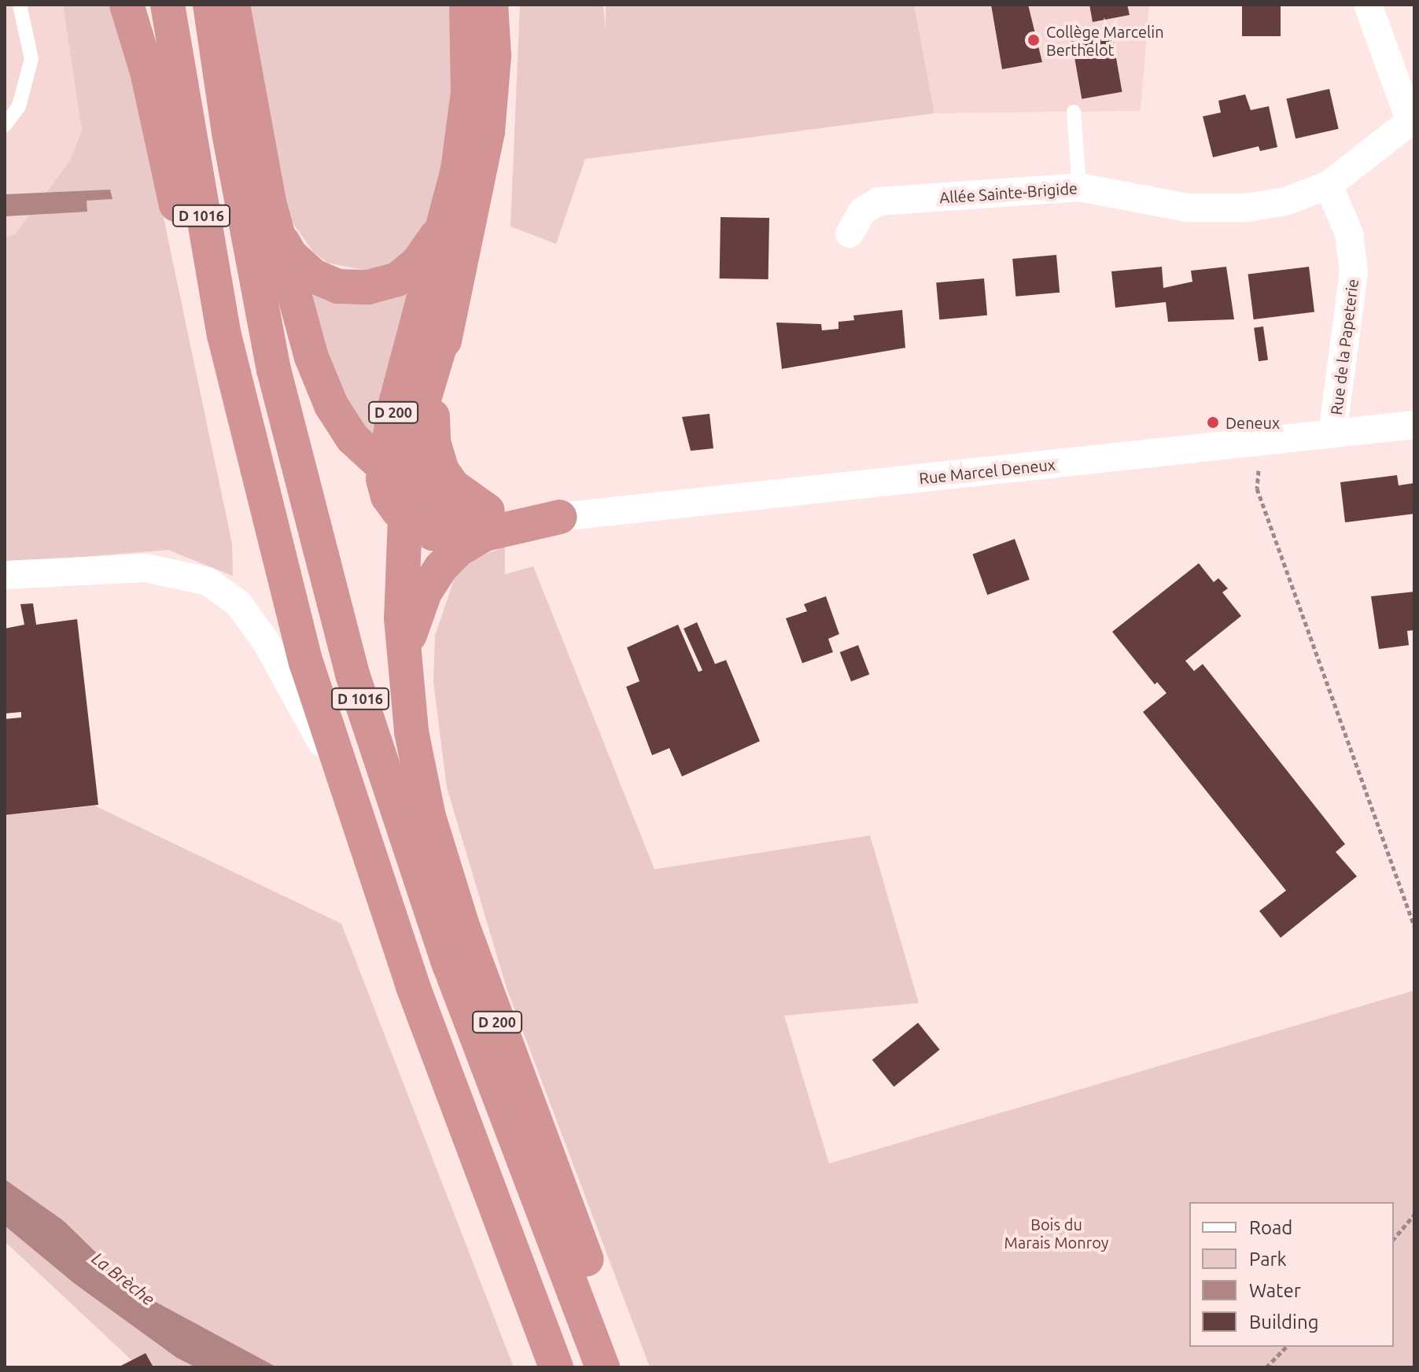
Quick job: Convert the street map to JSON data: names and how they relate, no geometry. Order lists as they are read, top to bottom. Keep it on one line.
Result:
{"streets":{"highway":["D 1016","D 200"],"street":["Allée Sainte-Brigide","Rue de la Papeterie","Rue Marcel Deneux"]},"crossings":[["Allée Sainte-Brigide","Rue de la Papeterie"],["Rue de la Papeterie","Rue Marcel Deneux"],["D 200","Rue Marcel Deneux"]],"water":["La Brèche"],"parks":["Bois du Marais Monroy"],"places":["Collège Marcelin Berthelot","Deneux"],"legend":["Road","Park","Water","Building"]}
